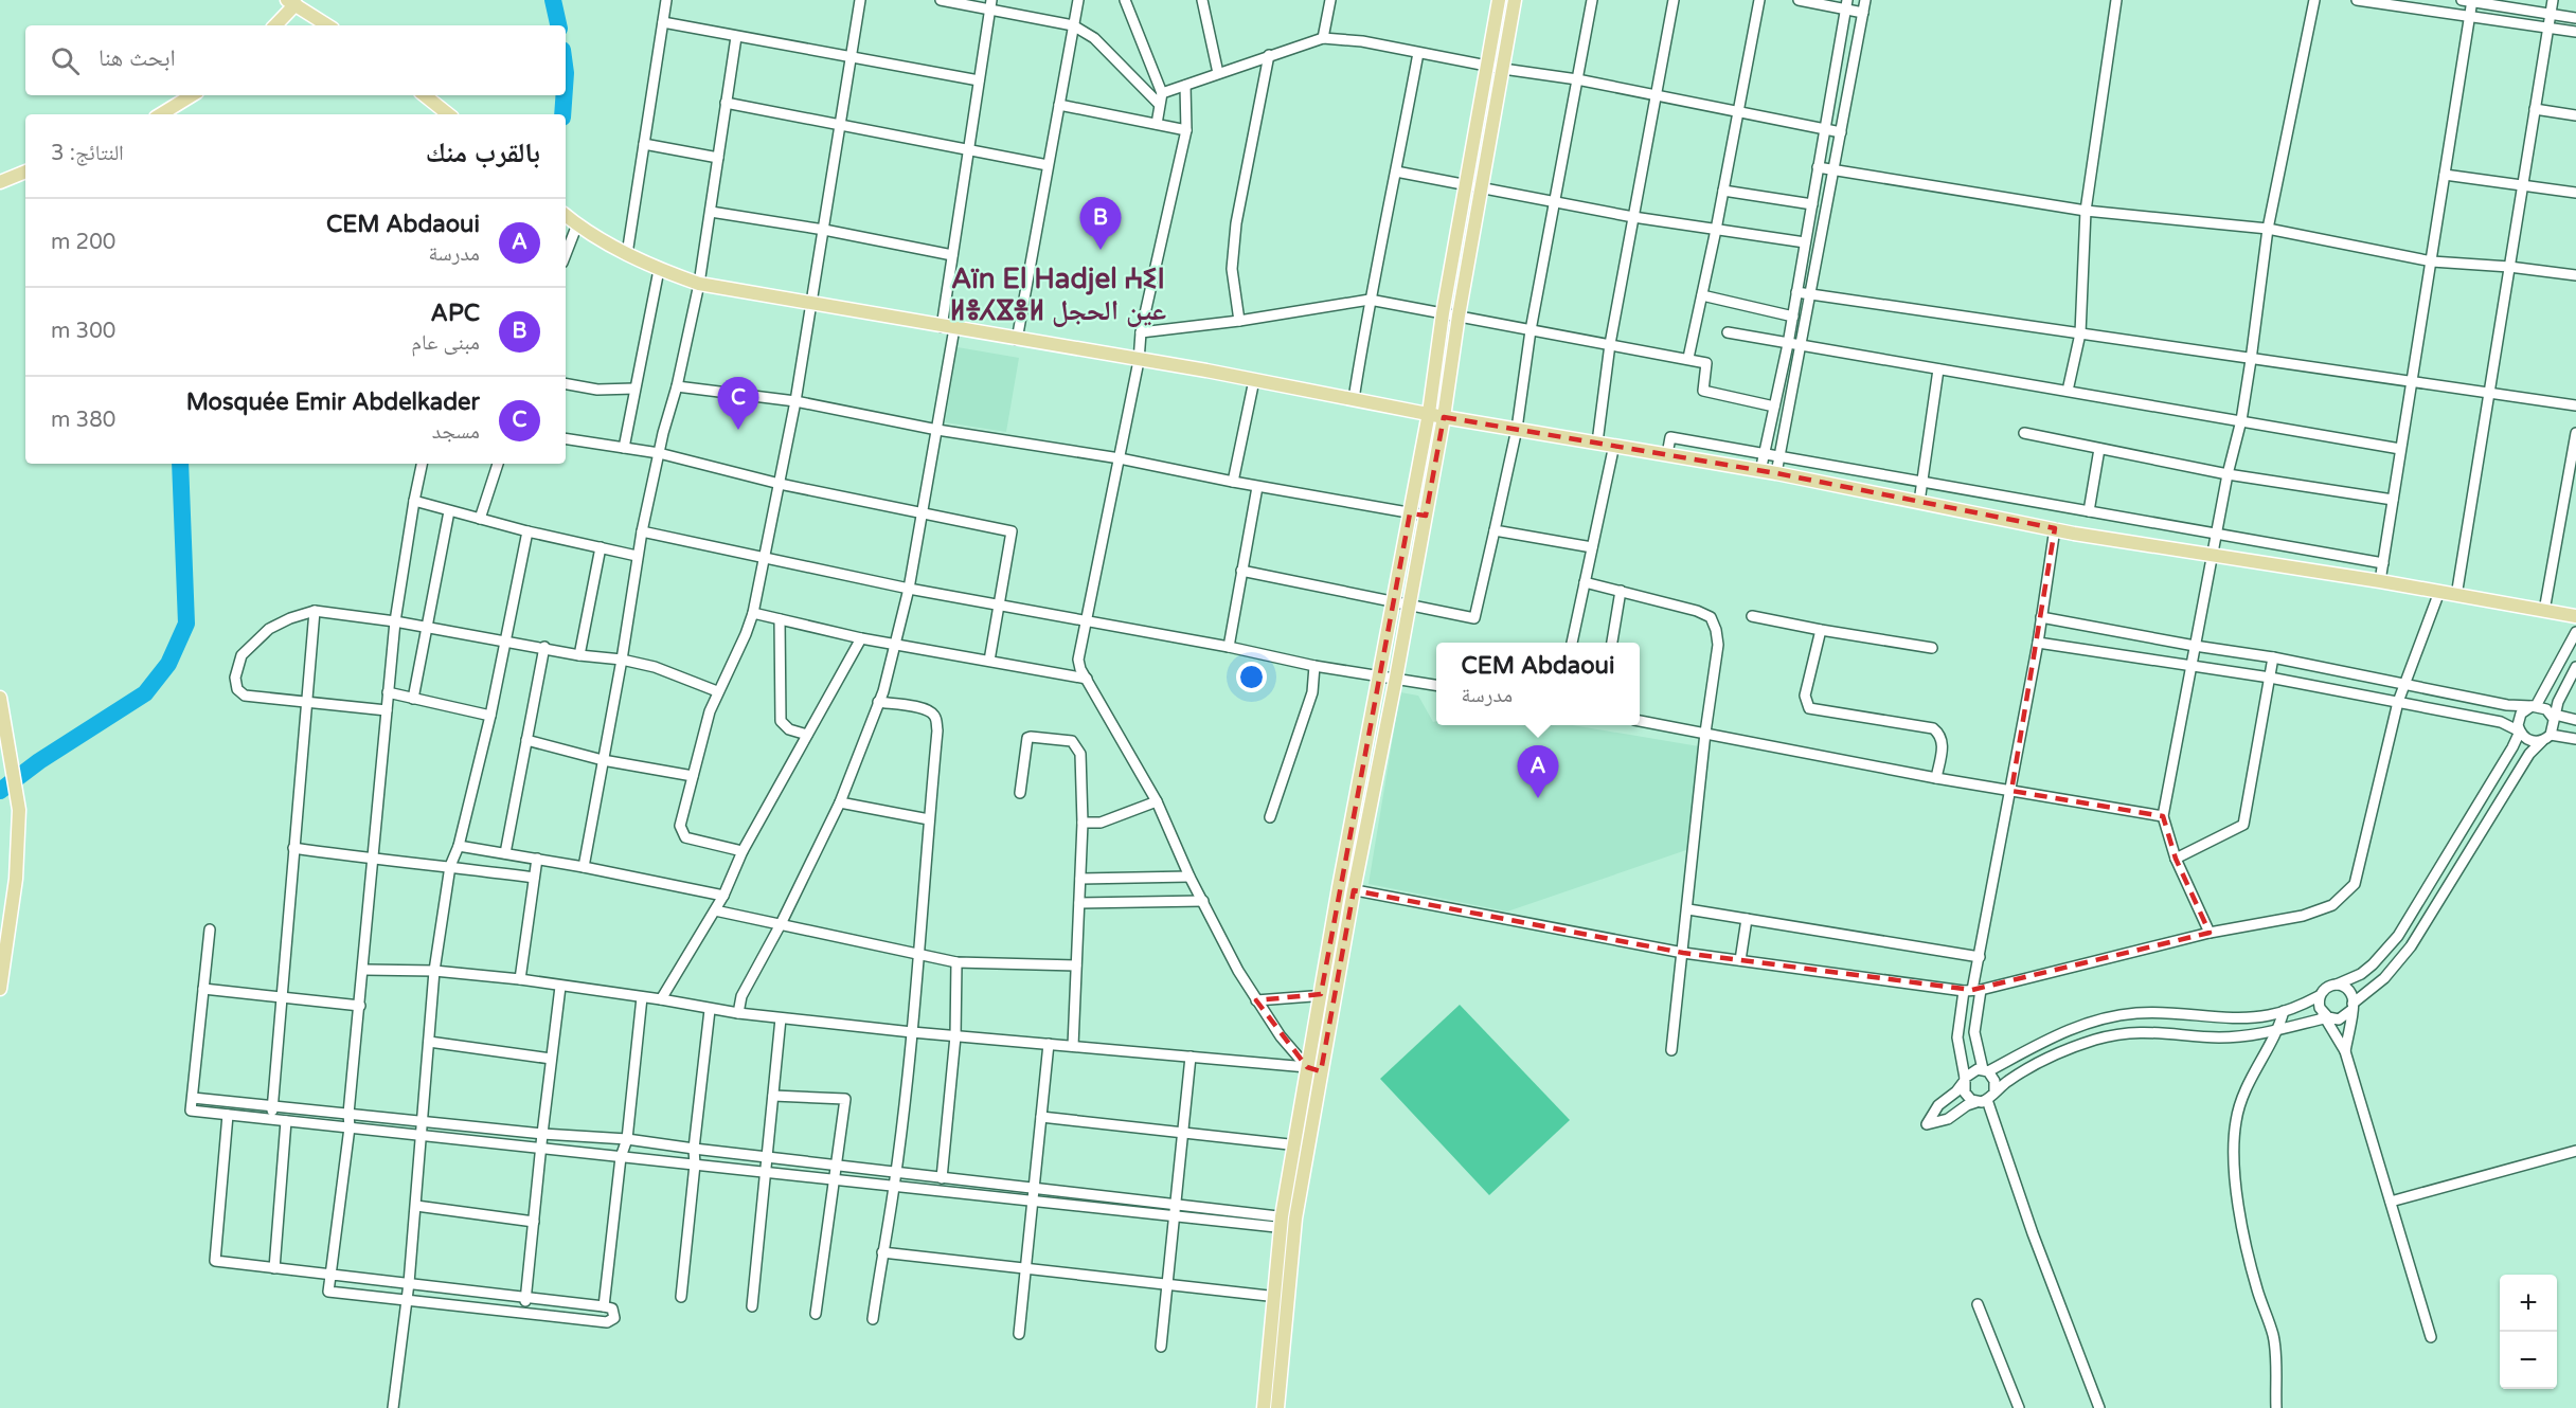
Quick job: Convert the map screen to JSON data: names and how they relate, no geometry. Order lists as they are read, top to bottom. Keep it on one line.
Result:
{"districts":["Aïn El Hadjel ⵄⵉⵏ ⵍⴻⵃⴵⴻⵍ عين الحجل"],"page":{"search":"ابحث هنا","heading":["بالقرب منك","النتائج: 3"],"pins":["B","C","A"],"list":[{"mark":"A","name":"CEM Abdaoui","note":"مدرسة","value":"200 m"},{"mark":"B","name":"APC","note":"مبنى عام","value":"300 m"},{"mark":"C","name":"Mosquée Emir Abdelkader","note":"مسجد","value":"380 m"}],"popup":["CEM Abdaoui","مدرسة"],"map_buttons":["+","−"]}}
